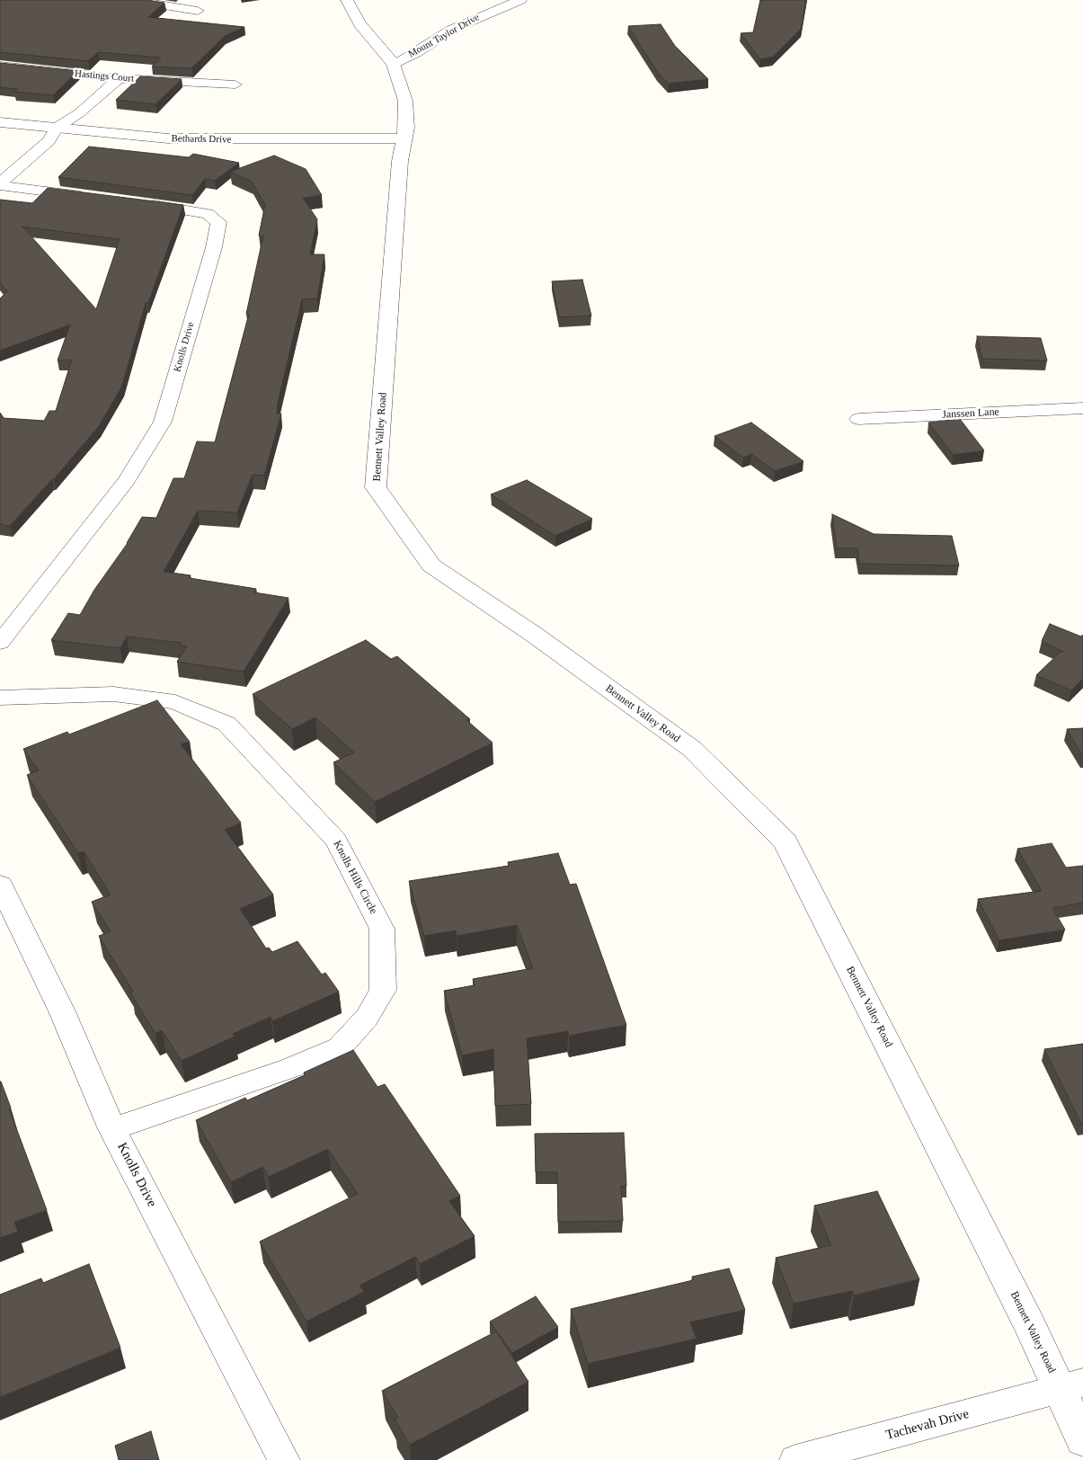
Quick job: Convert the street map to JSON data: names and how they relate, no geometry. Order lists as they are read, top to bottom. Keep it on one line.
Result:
{"streets":{"street":["Mount Taylor Drive","Hastings Court","Bethards Drive","Knolls Drive","Janssen Lane","Bennett Valley Road","Knolls Hills Circle","Tachevah Drive"]},"crossings":[["Mount Taylor Drive","Bennett Valley Road"],["Bethards Drive","Bennett Valley Road"],["Knolls Drive","Knolls Hills Circle"],["Bennett Valley Road","Tachevah Drive"]]}
